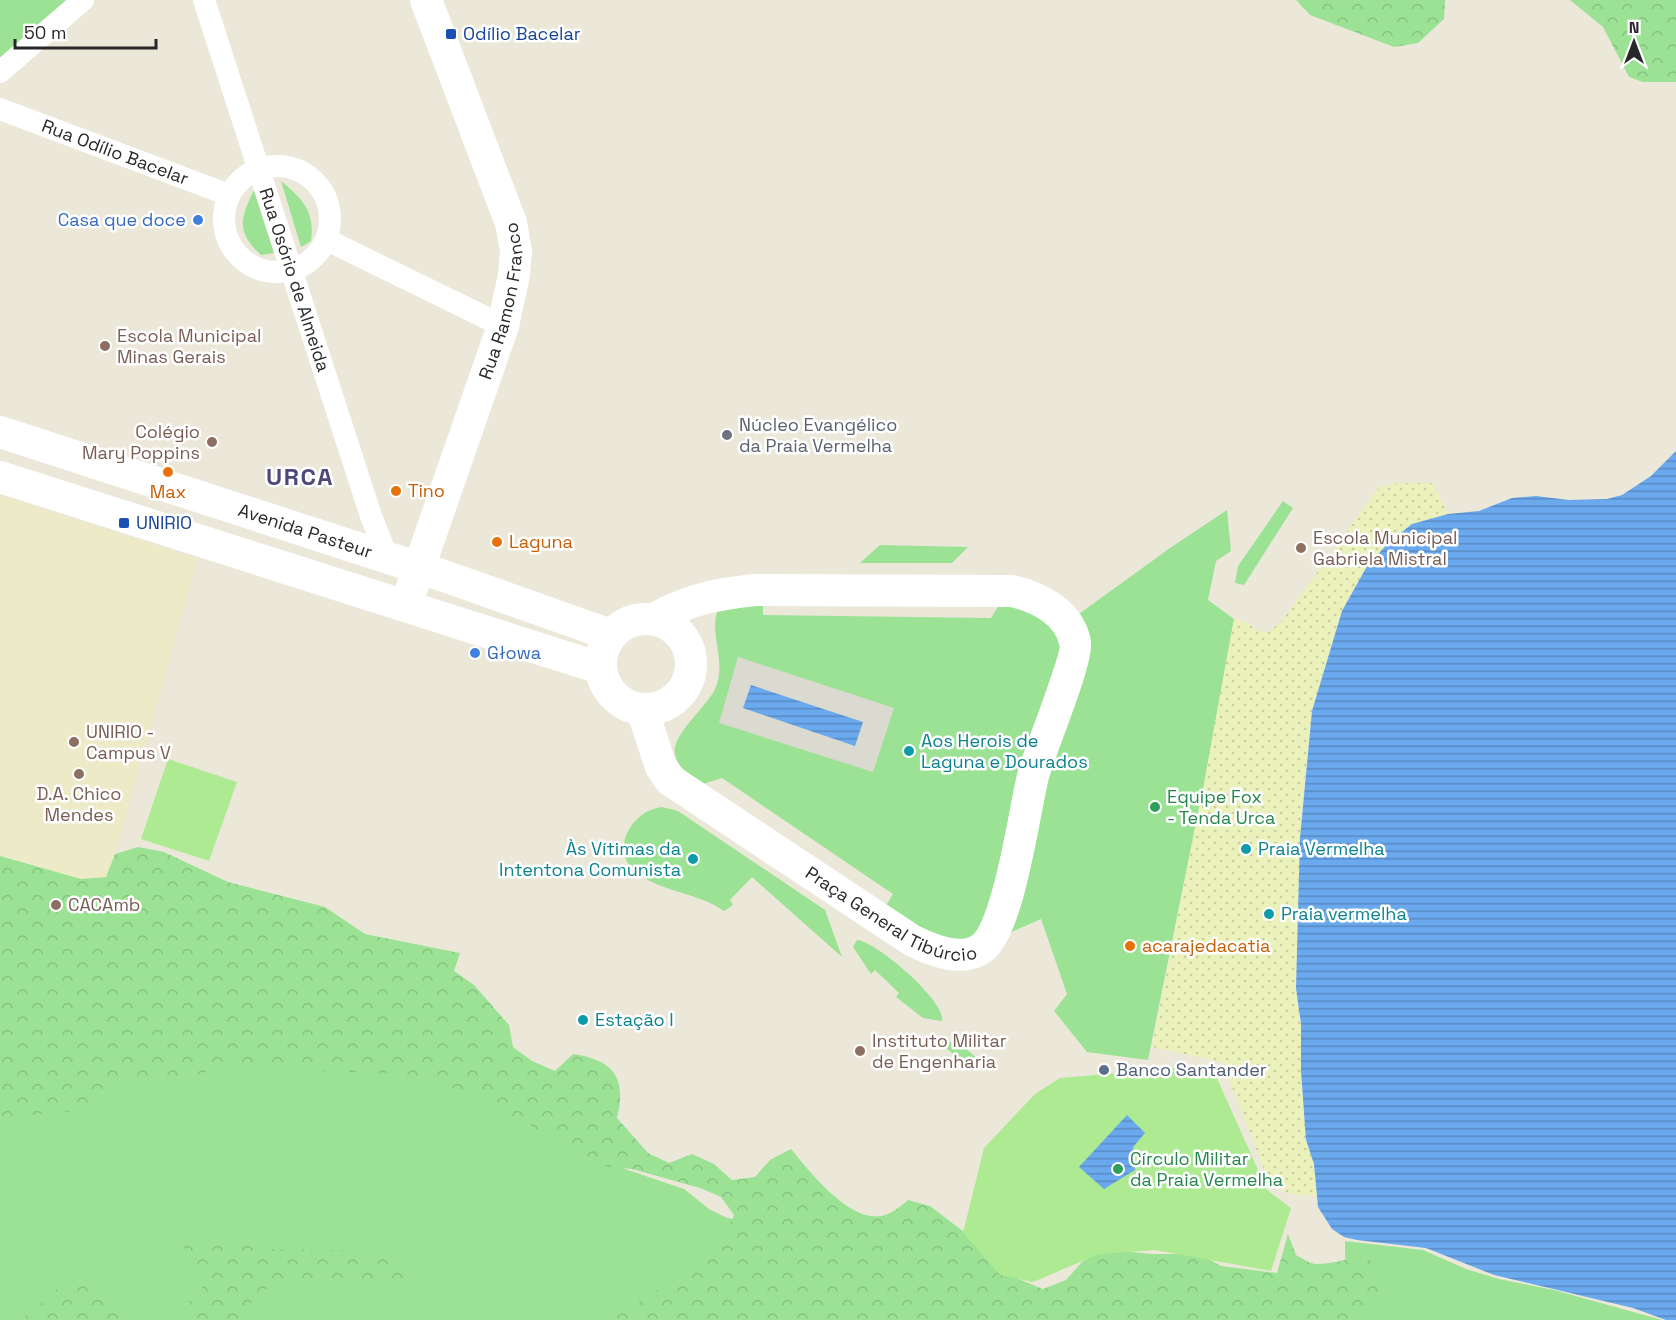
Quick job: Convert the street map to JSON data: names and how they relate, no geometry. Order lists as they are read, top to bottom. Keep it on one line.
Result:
{"streets":{"street":["Rua Odílio Bacelar","Rua Osório de Almeida","Rua Ramon Franco","Avenida Pasteur","Praça General Tibúrcio"]},"crossings":[["Rua Osório de Almeida","Avenida Pasteur"],["Rua Ramon Franco","Avenida Pasteur"],["Avenida Pasteur","Praça General Tibúrcio"]],"districts":["URCA"],"places":{"transit":["Odílio Bacelar","UNIRIO"],"other":["Casa que doce","Escola Municipal Minas Gerais","Núcleo Evangélico da Praia Vermelha","Colégio Mary Poppins","Max","Tino","Laguna","Escola Municipal Gabriela Mistral","Głowa","UNIRIO - Campus V","Aos Herois de Laguna e Dourados","D.A. Chico Mendes","Equipe Fox - Tenda Urca","Praia Vermelha","Às Vítimas da Intentona Comunista","CACAmb","Praia vermelha","acarajedacatia","Estação I","Instituto Militar de Engenharia","Banco Santander","Círculo Militar da Praia Vermelha"]},"scale_bar":"50 m","north":"top"}
